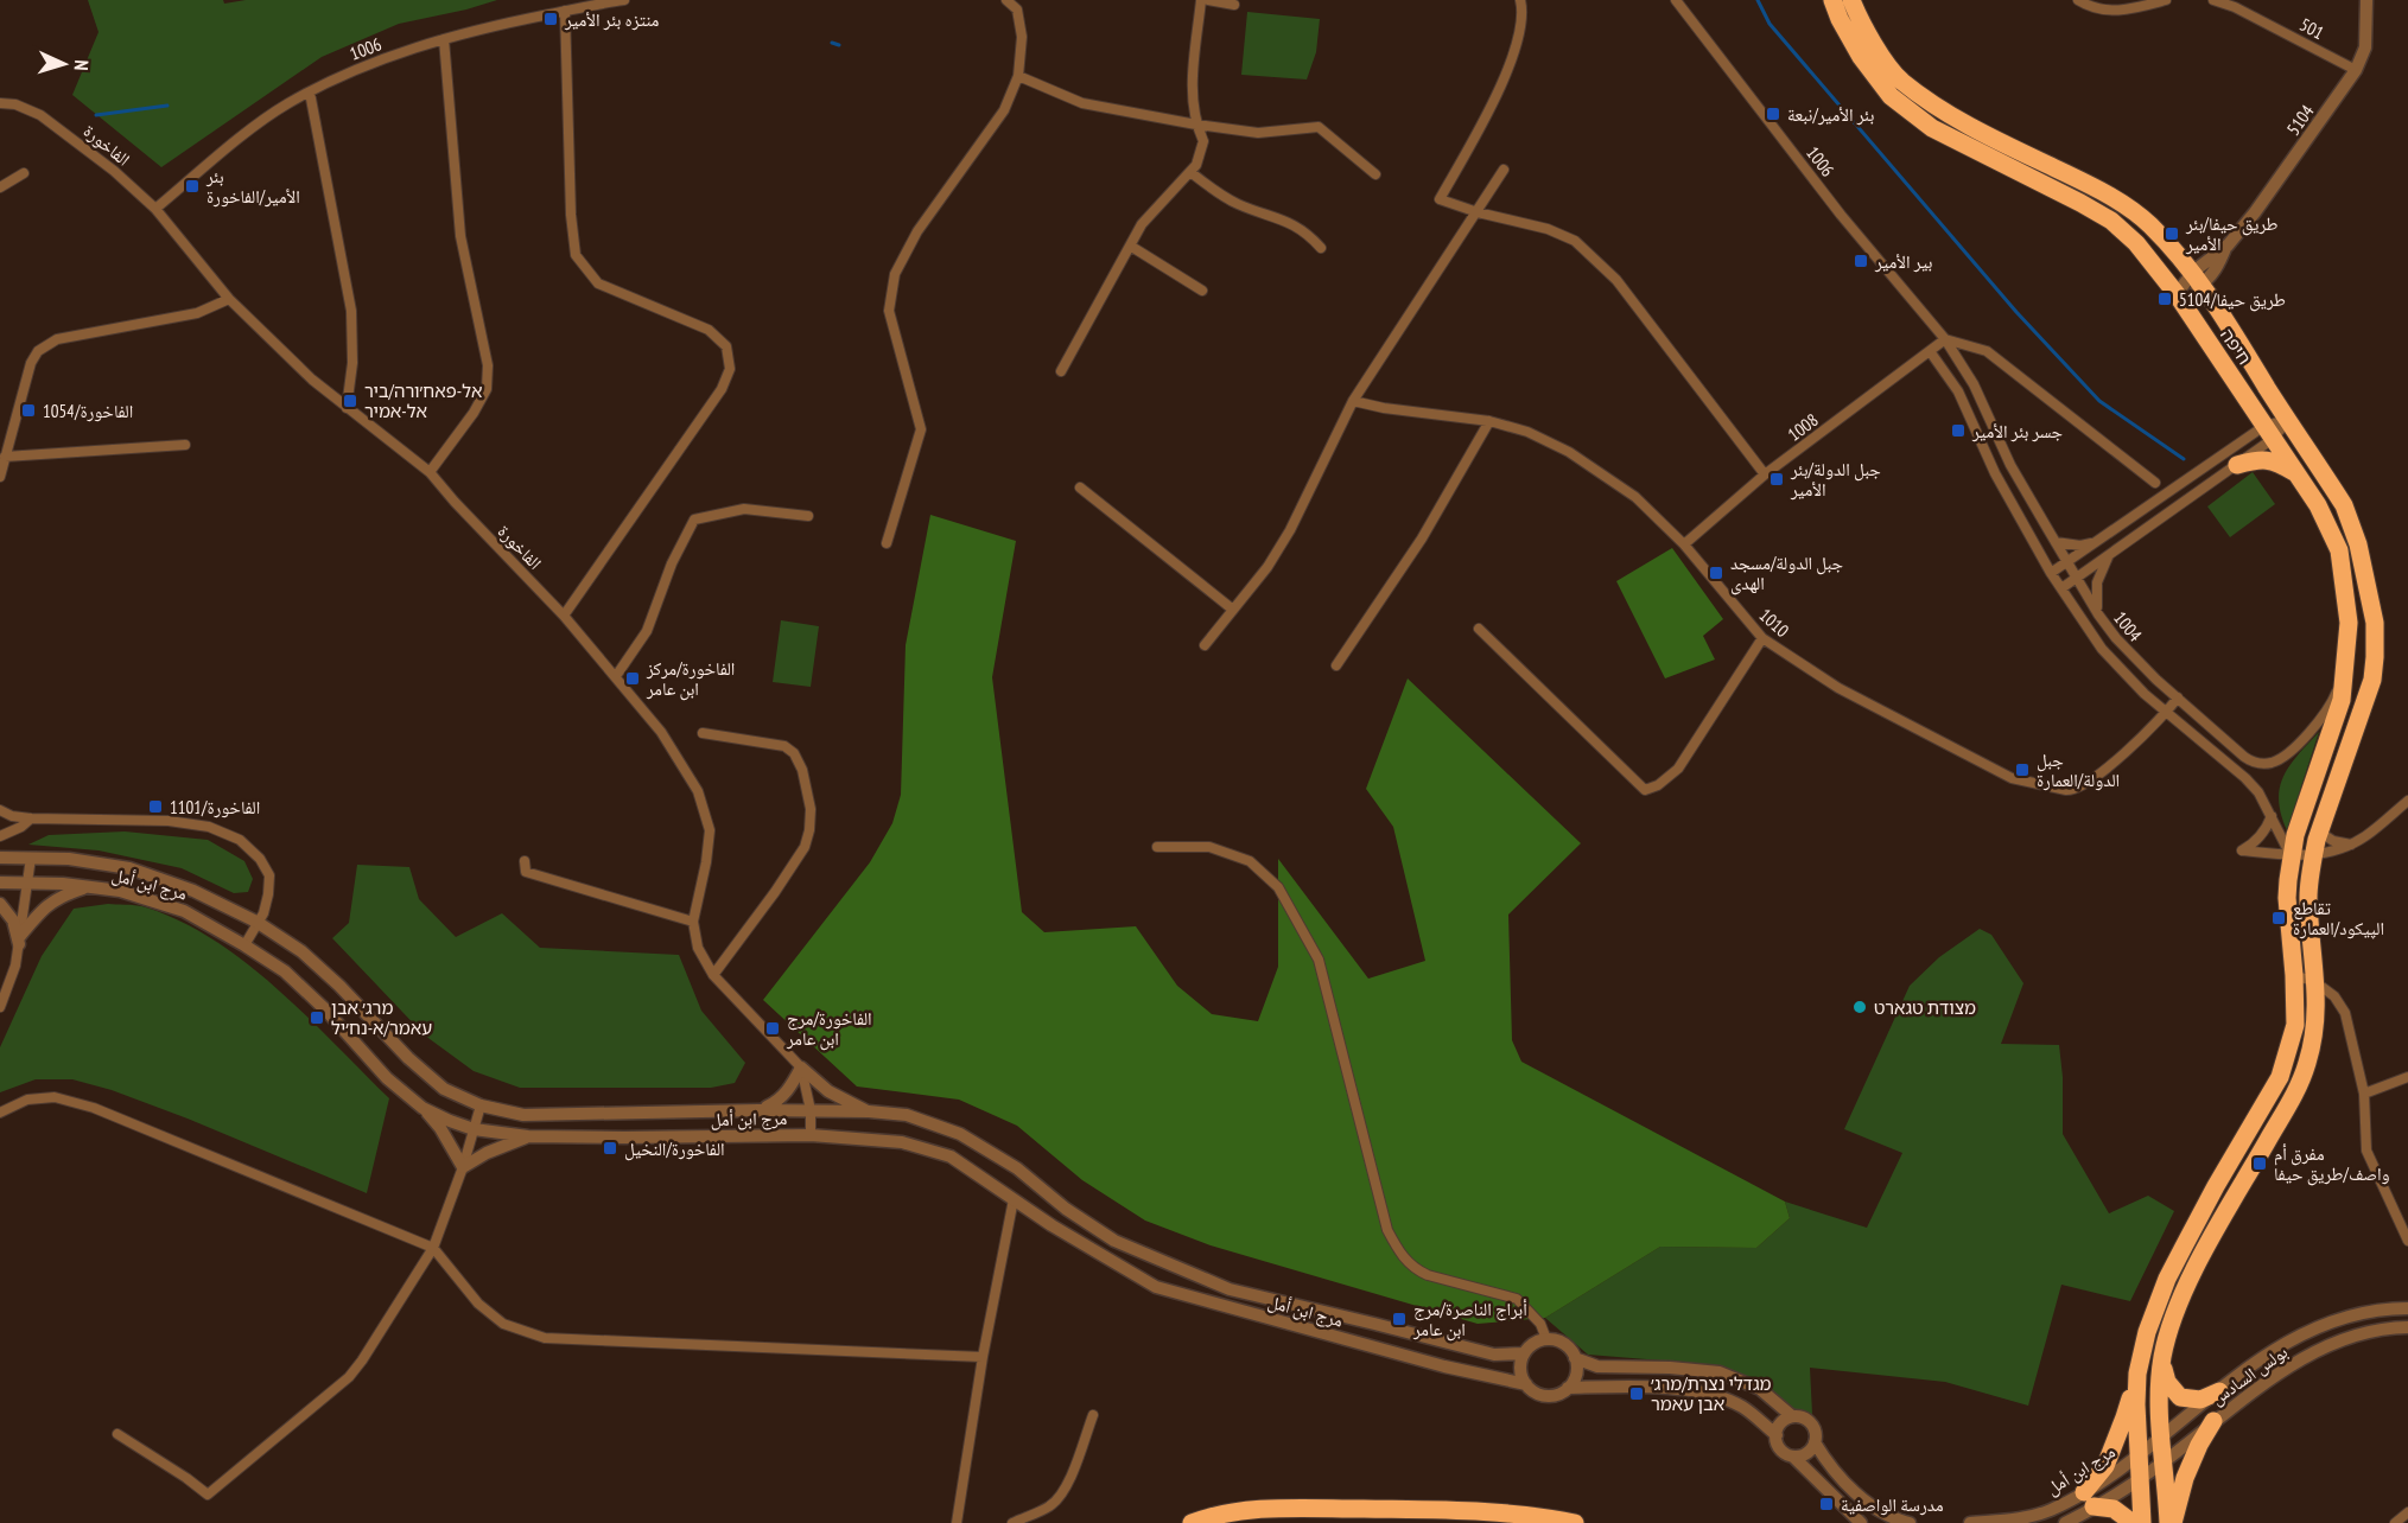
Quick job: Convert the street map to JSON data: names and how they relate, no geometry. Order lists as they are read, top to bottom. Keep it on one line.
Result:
{"streets":{"highway":["חיפה"],"street":["501","1006","5104","الفاخورة","1008","1010","1004","مرج ابن أمل","بولس السادس"]},"crossings":[["501","5104"],["1006","الفاخورة"],["1006","1008"],["1006","1004"],["5104","חיפה"],["חיפה","1004"],["1008","1010"],["1008","1004"],["1010","1004"],["مرج ابن أمل","بولس السادس"]],"places":{"transit":["منتزه بئر الأمير","بئر الأمير/نبعة","بئر الأمير/الفاخورة","طريق حيفا/بئر الأمير","بير الأمير","طريق حيفا/5104","אל-פאח׳ורה/ביר אל-אמיר","الفاخورة/1054","جسر بئر الأمير","جبل الدولة/بئر الأمير","جبل الدولة/مسجد الهدى","الفاخورة/مركز ابن عامر","جبل الدولة/العمارة","الفاخورة/1101","تقاطع الپيكود/العمارة","מרג׳ אבן עאמר/א-נח׳יל","الفاخورة/مرج ابن عامر","الفاخورة/النخيل","مفرق أم واصف/طريق حيفا","أبراج الناصرة/مرج ابن عامر","מגדלי נצרת/מרג׳ אבן עאמר","مدرسة الواصفية"],"other":["מצודת טגארט"]},"north":"right"}
